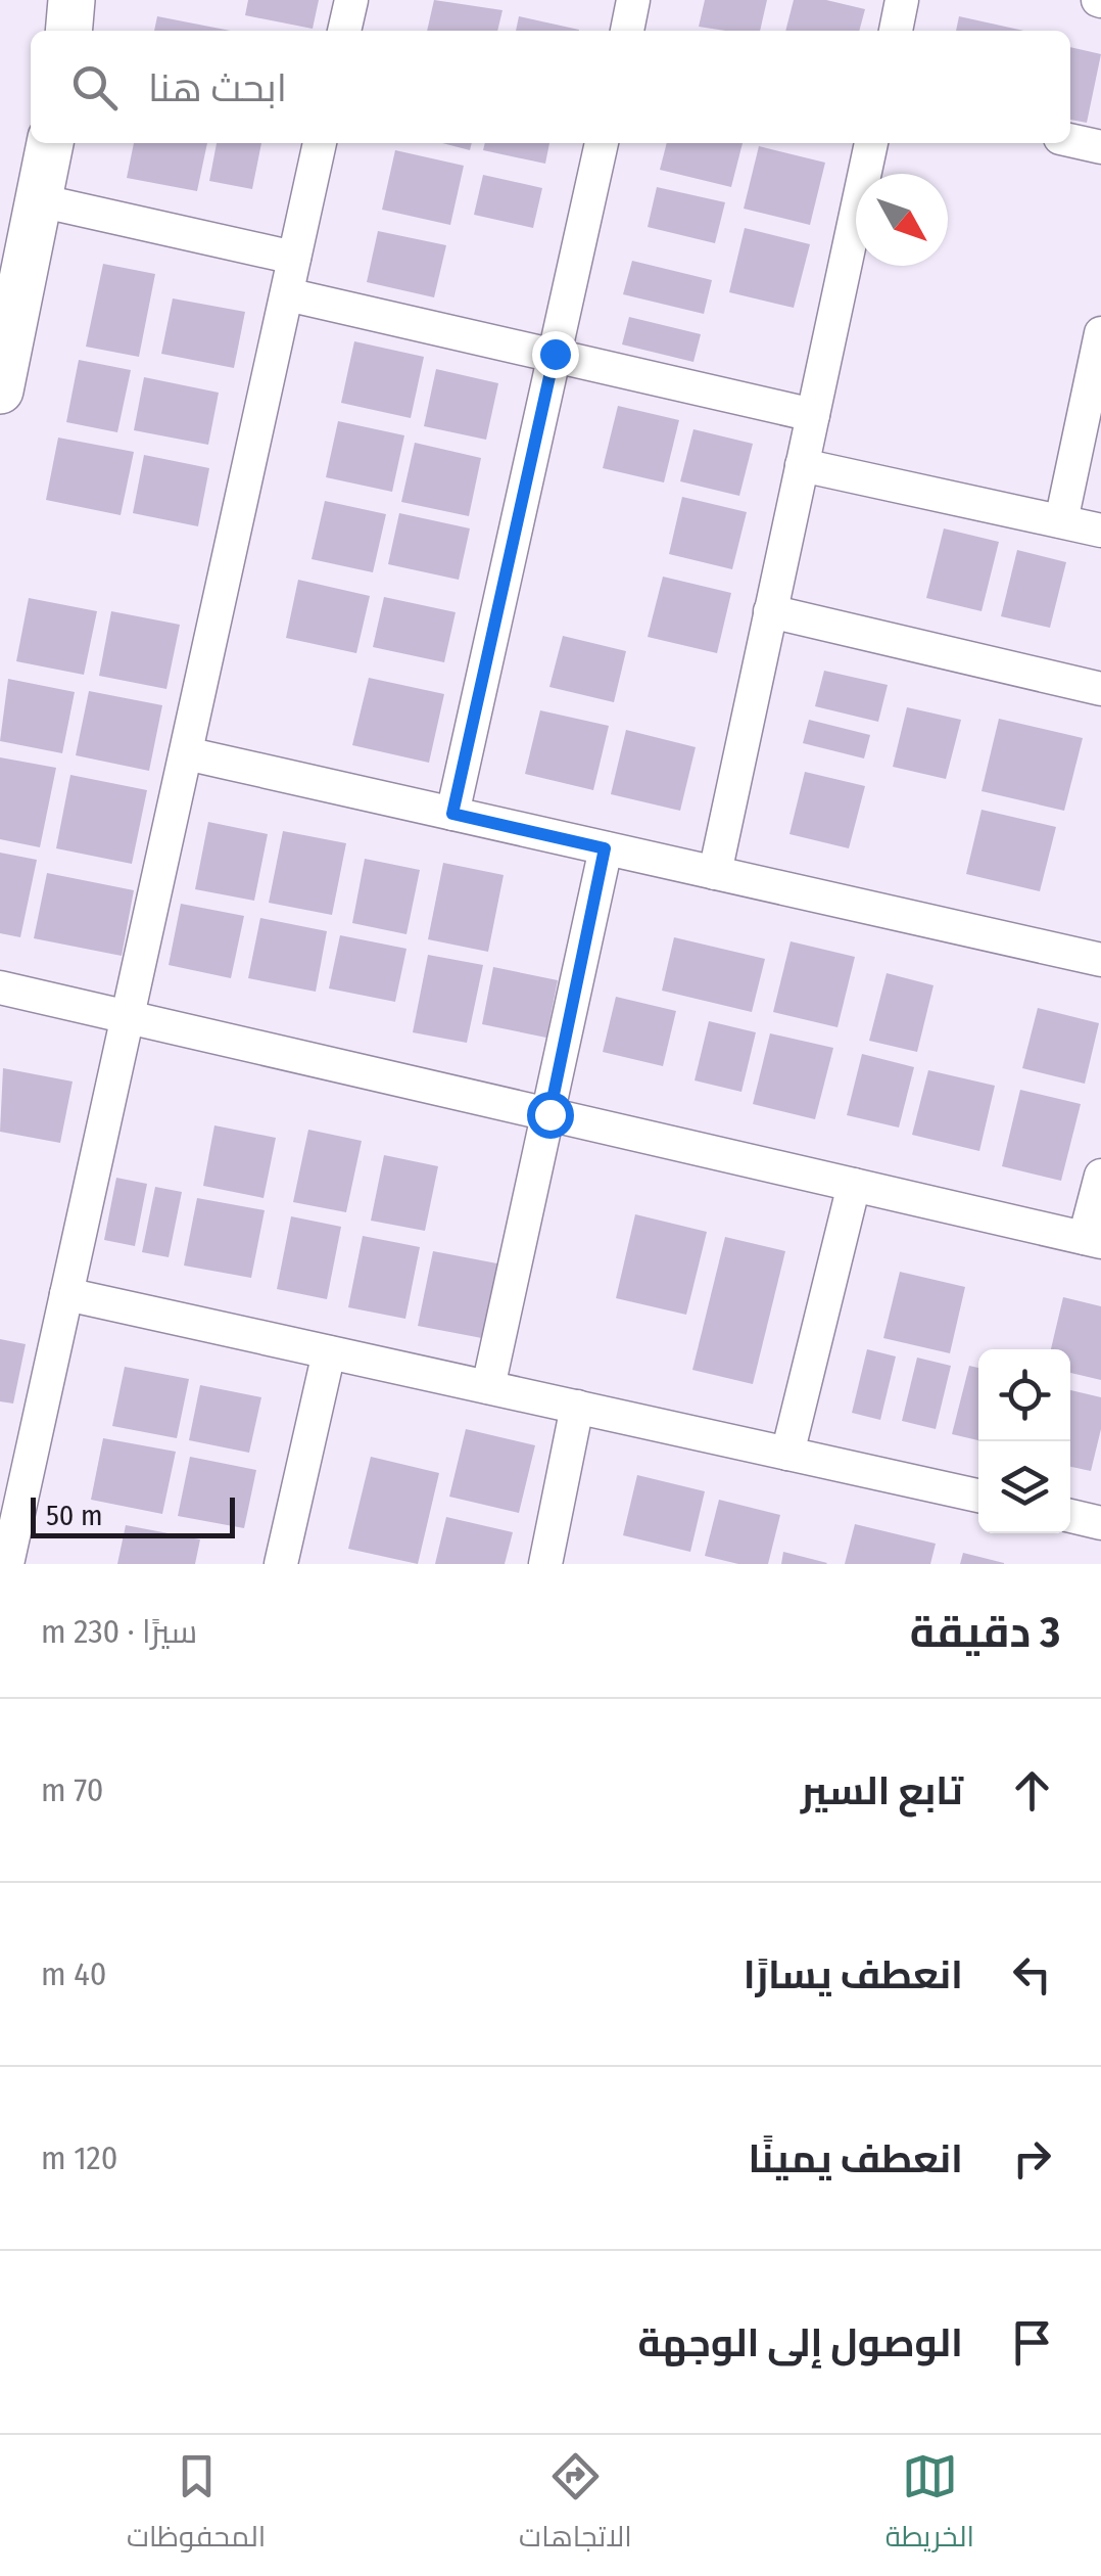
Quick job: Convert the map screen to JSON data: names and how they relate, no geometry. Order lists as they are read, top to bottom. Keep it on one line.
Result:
{"scale_bar":"50 m","north":"bottom right","page":{"search":"ابحث هنا","scale":"50 m","heading":["3 دقيقة","سيرًا · 230 m"],"list":[["تابع السير","70 m"],["انعطف يسارًا","40 m"],["انعطف يمينًا","120 m"],"الوصول إلى الوجهة"],"nav":["الخريطة","الاتجاهات","المحفوظات"]}}
